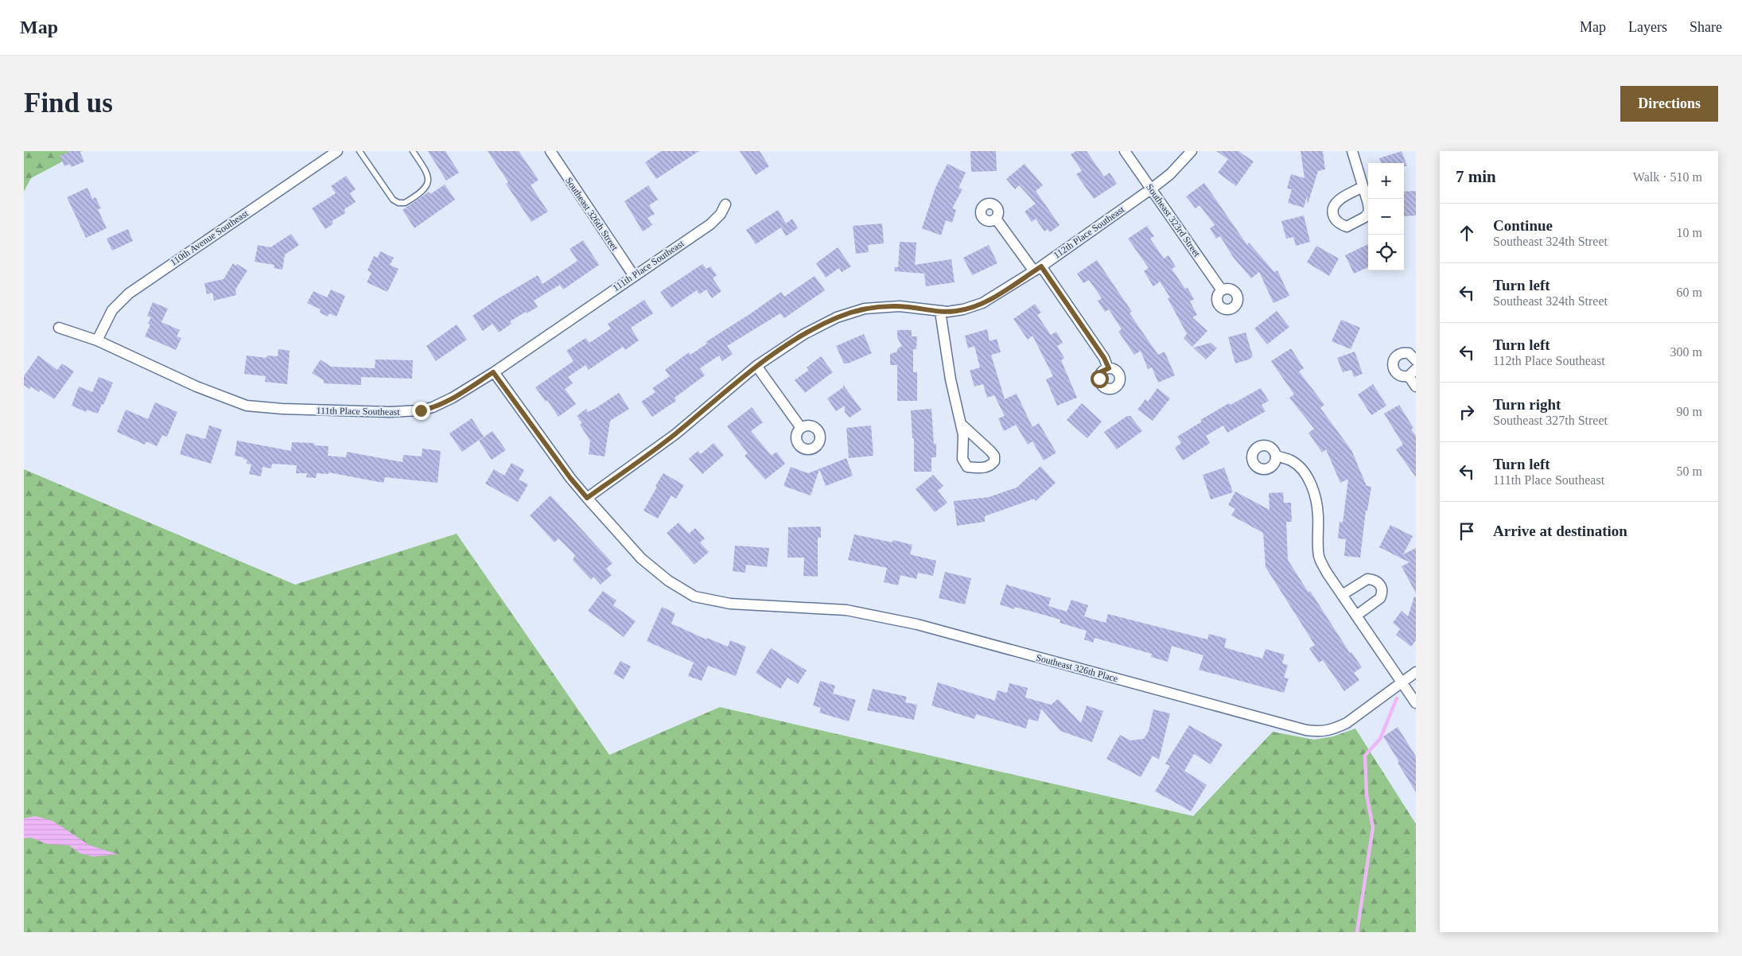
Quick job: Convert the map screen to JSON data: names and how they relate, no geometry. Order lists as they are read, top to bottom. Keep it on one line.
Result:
{"streets":{"street":["Southeast 326th Street","Southeast 323rd Street","112th Place Southeast","110th Avenue Southeast","111th Place Southeast","Southeast 326th Place"]},"crossings":[["Southeast 326th Street","111th Place Southeast"],["Southeast 323rd Street","112th Place Southeast"],["112th Place Southeast","Southeast 326th Place"],["110th Avenue Southeast","111th Place Southeast"],["111th Place Southeast","Southeast 326th Place"]],"page":{"header":"Map","nav":["Map","Layers","Share"],"buttons":"Directions","title":"Find us","heading":["7 min","Walk · 510 m"],"map_buttons":["+","−"],"list":[["Continue","Southeast 324th Street","10 m"],["Turn left","Southeast 324th Street","60 m"],["Turn left","112th Place Southeast","300 m"],["Turn right","Southeast 327th Street","90 m"],["Turn left","111th Place Southeast","50 m"],"Arrive at destination"]}}
